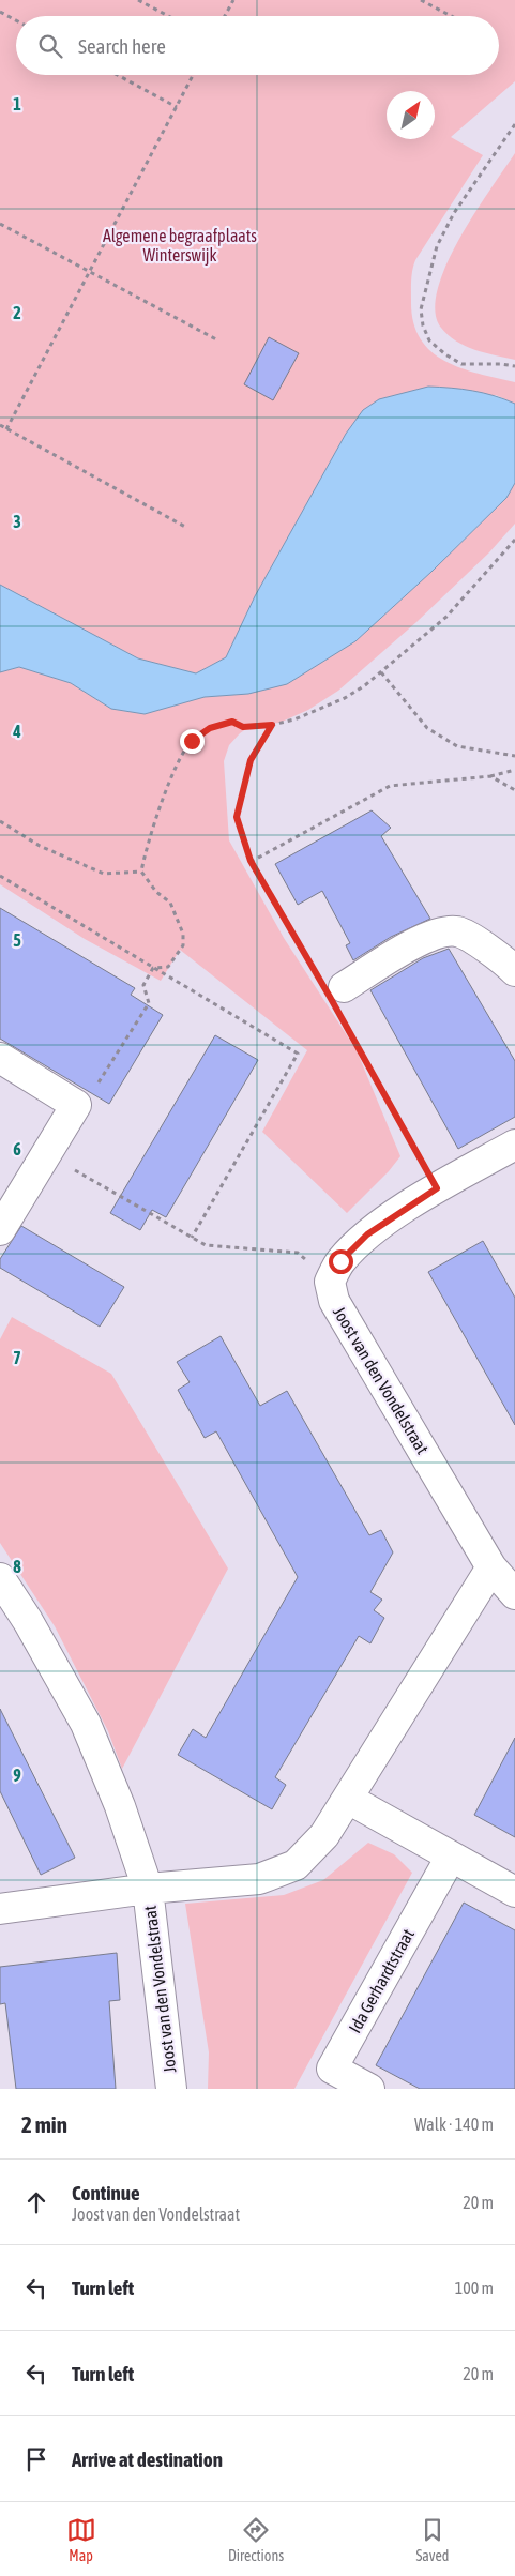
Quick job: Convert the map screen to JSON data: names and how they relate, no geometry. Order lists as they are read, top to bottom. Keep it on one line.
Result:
{"streets":{"street":["Joost van den Vondelstraat","Ida Gerhardtstraat"]},"parks":["Algemene begraafplaats Winterswijk"],"north":"top right","page":{"search":"Search here","heading":["2 min","Walk · 140 m"],"list":[["Continue","Joost van den Vondelstraat","20 m"],["Turn left","100 m"],["Turn left","20 m"],"Arrive at destination"],"nav":["Map","Directions","Saved"]},"grid":{"rows":["1","2","3","4","5","6","7","8","9"]}}
